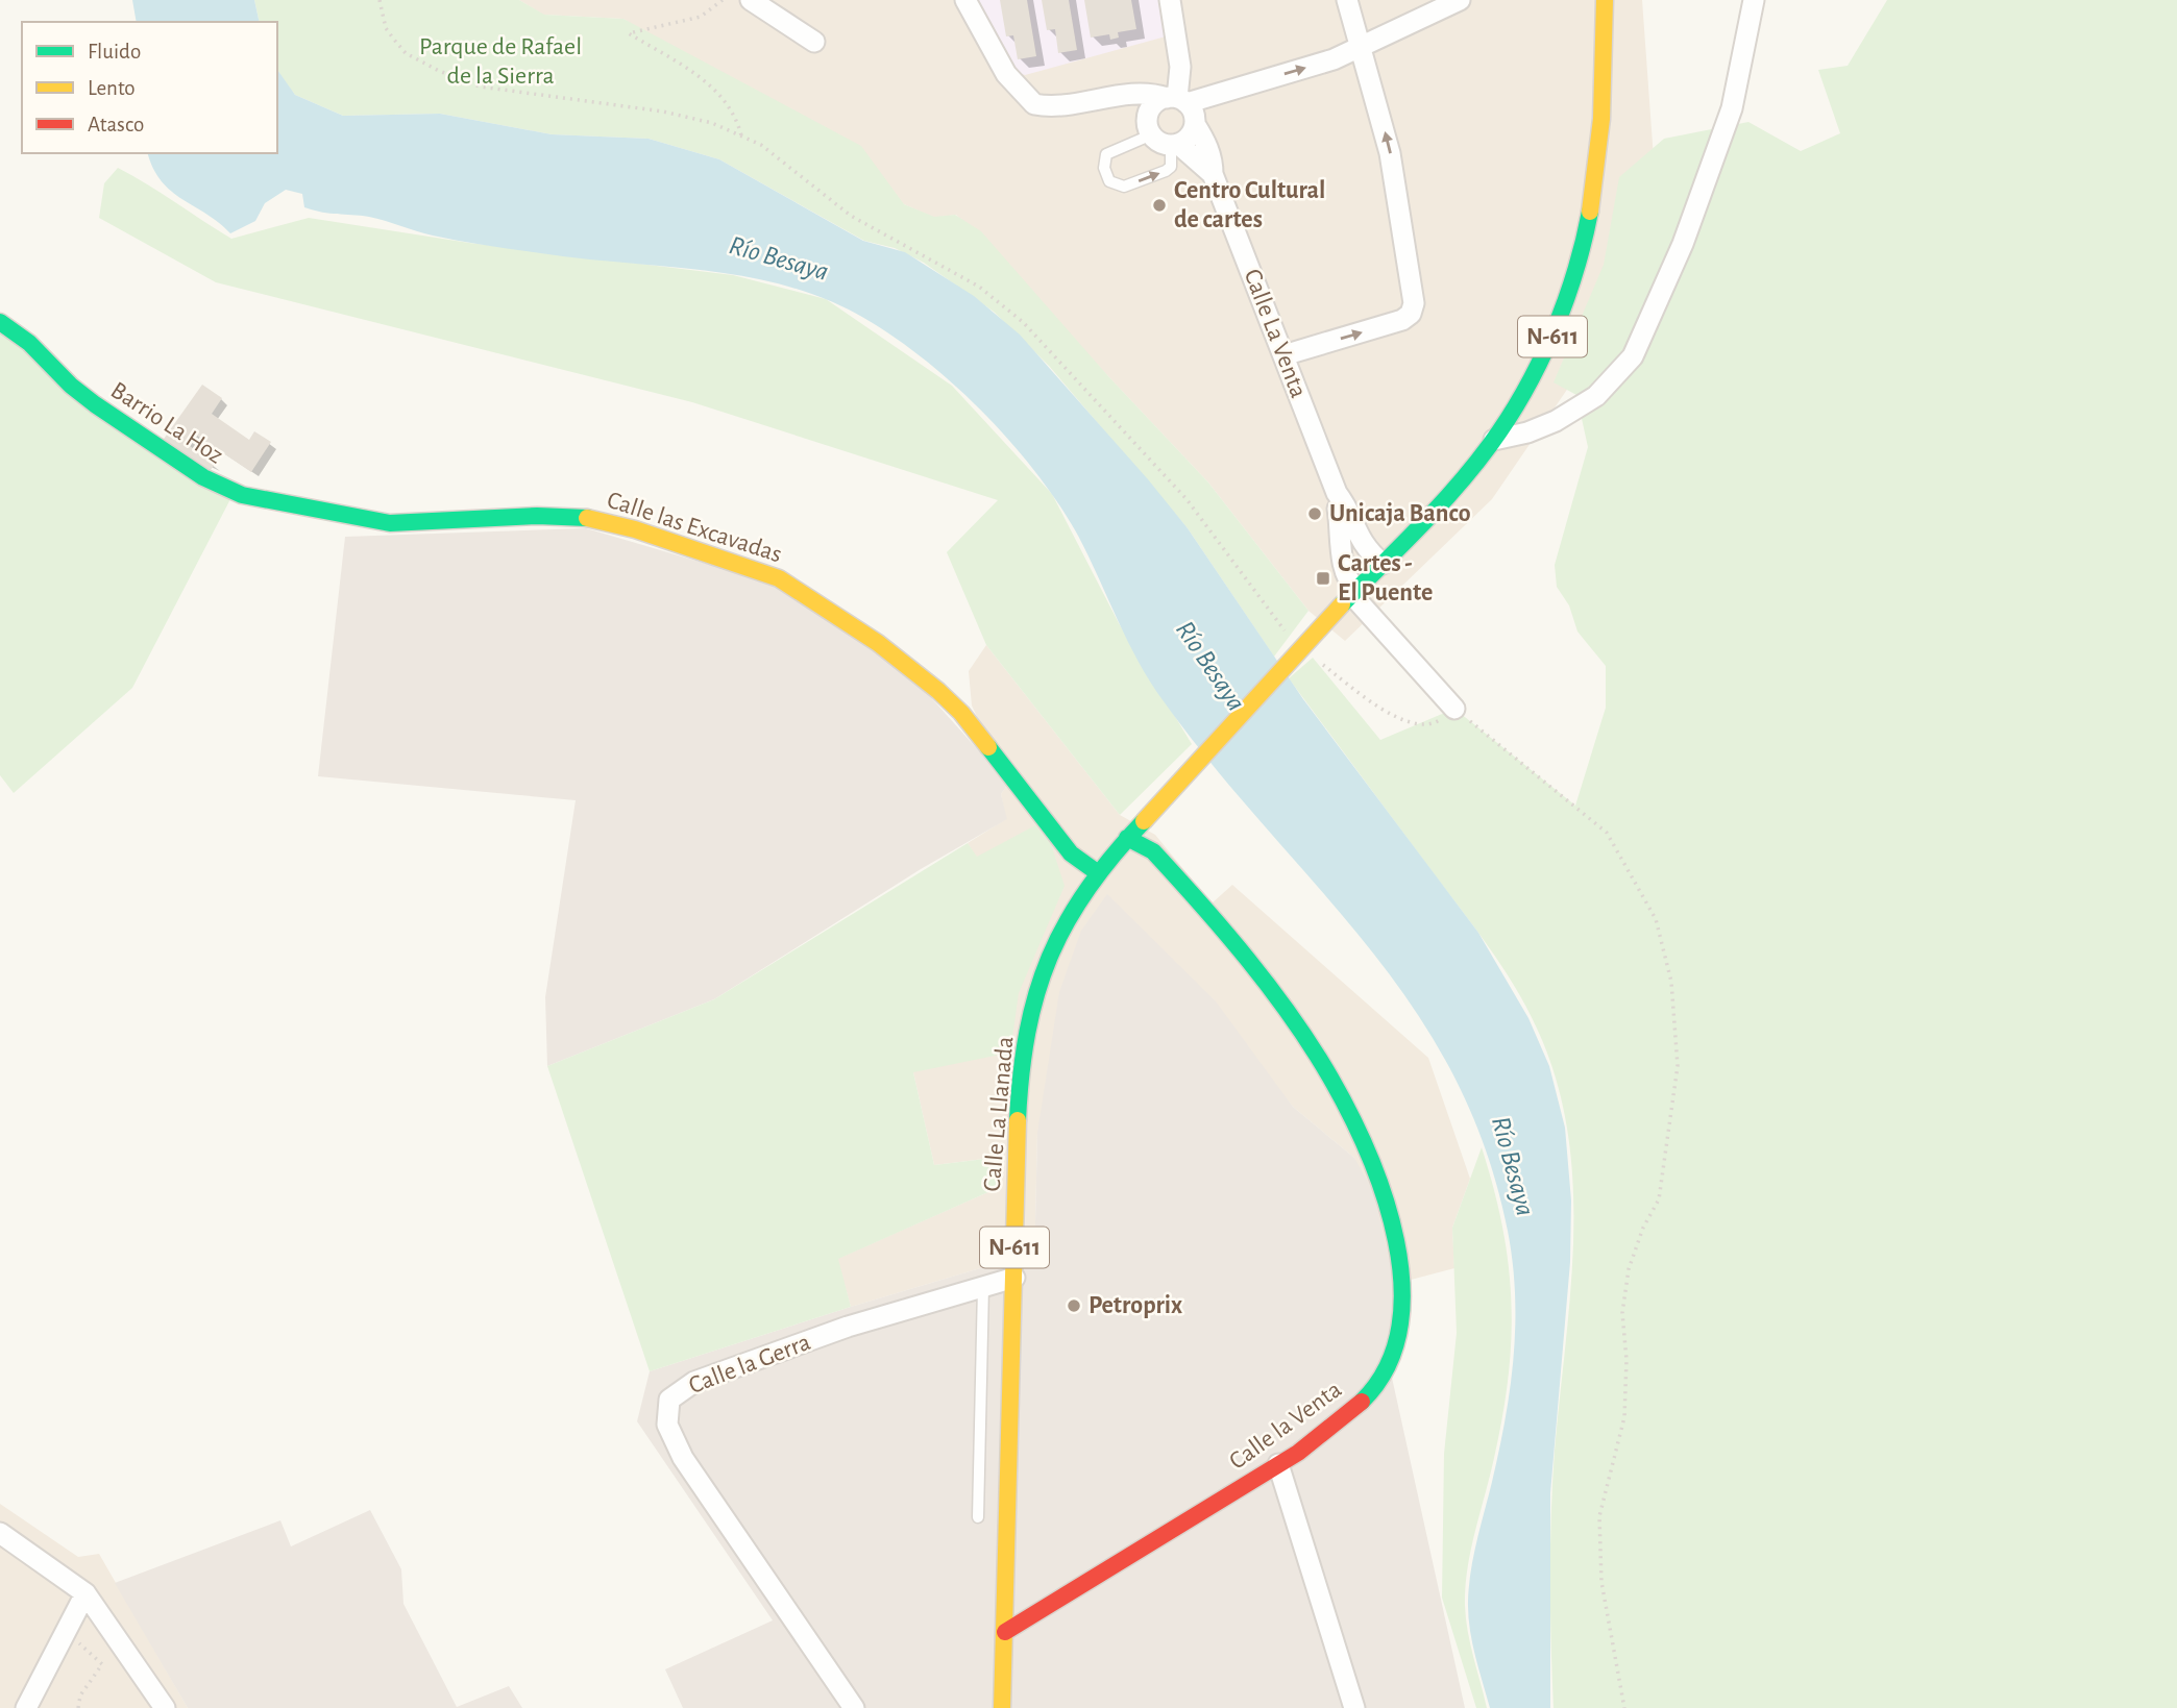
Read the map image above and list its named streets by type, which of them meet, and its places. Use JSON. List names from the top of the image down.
{
  "streets": {
    "main road": [
      "N-611",
      "Barrio La Hoz",
      "Calle las Excavadas",
      "Calle La Llanada",
      "Calle la Venta"
    ],
    "street": ["Calle La Venta", "Calle la Gerra"]
  },
  "crossings": [
    ["Calle La Venta", "N-611"],
    ["Calle La Venta", "Calle La Llanada"],
    ["N-611", "Calle La Llanada"],
    ["Barrio La Hoz", "Calle las Excavadas"],
    ["Calle las Excavadas", "Calle La Llanada"],
    ["Calle La Llanada", "Calle la Gerra"],
    ["Calle La Llanada", "Calle la Venta"]
  ],
  "water": ["Río Besaya"],
  "parks": ["Parque de Rafael de la Sierra"],
  "places": {
    "other": ["Centro Cultural de cartes", "Unicaja Banco", "Petroprix"],
    "transit": ["Cartes - El Puente"]
  },
  "legend": ["Fluido", "Lento", "Atasco"]
}
